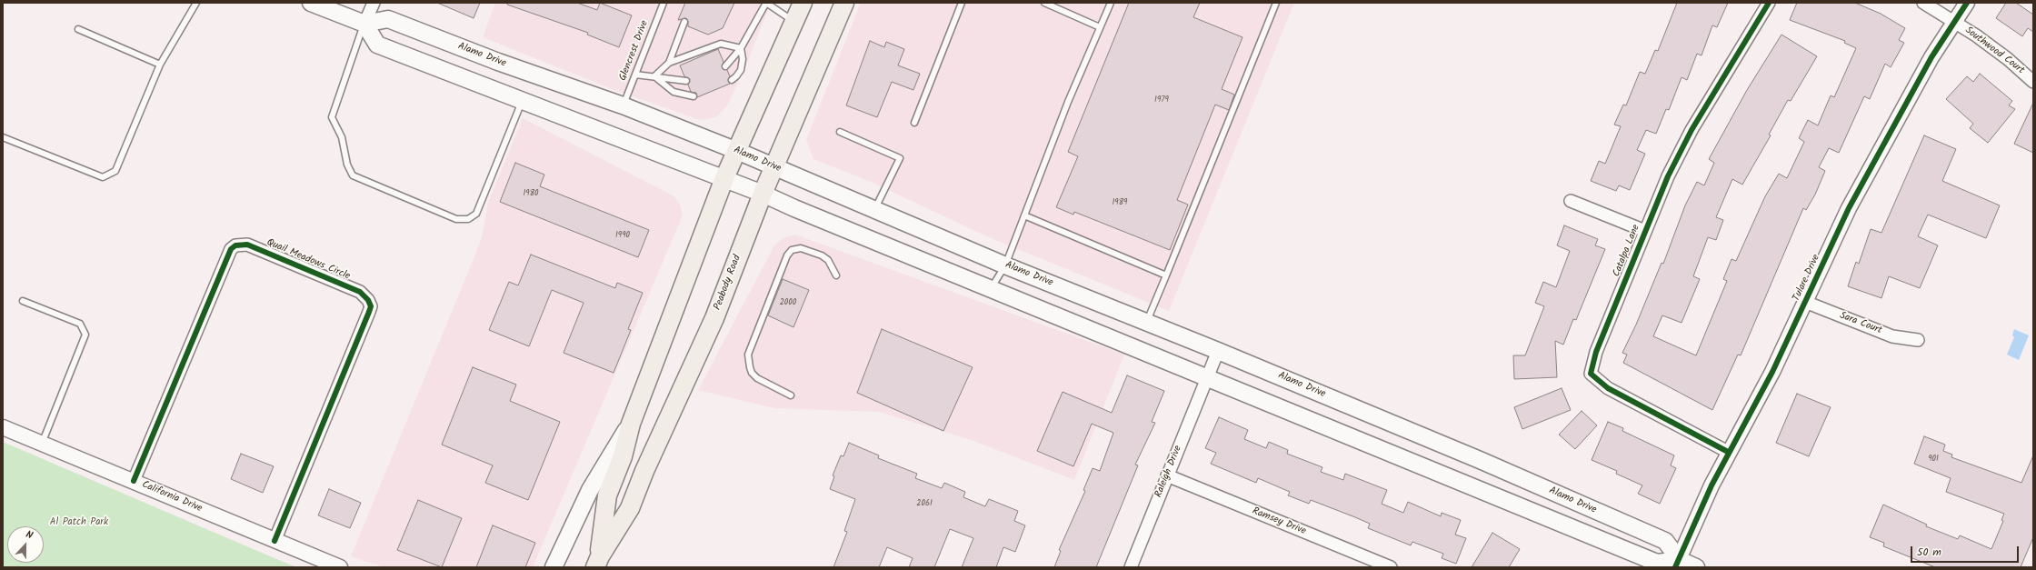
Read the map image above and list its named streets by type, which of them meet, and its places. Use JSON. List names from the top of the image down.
{
  "streets": {
    "main road": ["Alamo Drive", "Peabody Road"],
    "street": [
      "Southwood Court",
      "Catalpa Lane",
      "Quail Meadows Circle",
      "Tulare Drive",
      "Sara Court",
      "Raleigh Drive",
      "California Drive",
      "Ramsey Drive"
    ],
    "lane": ["Glencrest Drive"]
  },
  "crossings": [
    ["Glencrest Drive", "Alamo Drive"],
    ["Southwood Court", "Tulare Drive"],
    ["Alamo Drive", "Tulare Drive"],
    ["Alamo Drive", "Peabody Road"],
    ["Alamo Drive", "Raleigh Drive"],
    ["Catalpa Lane", "Tulare Drive"],
    ["Quail Meadows Circle", "California Drive"],
    ["Tulare Drive", "Sara Court"],
    ["Raleigh Drive", "Ramsey Drive"]
  ],
  "parks": ["Al Patch Park"],
  "house_numbers": [
    "1979",
    "1980",
    "1989",
    "1990",
    "2000",
    "901",
    "2061"
  ],
  "scale_bar": "50 m",
  "north": "top"
}
